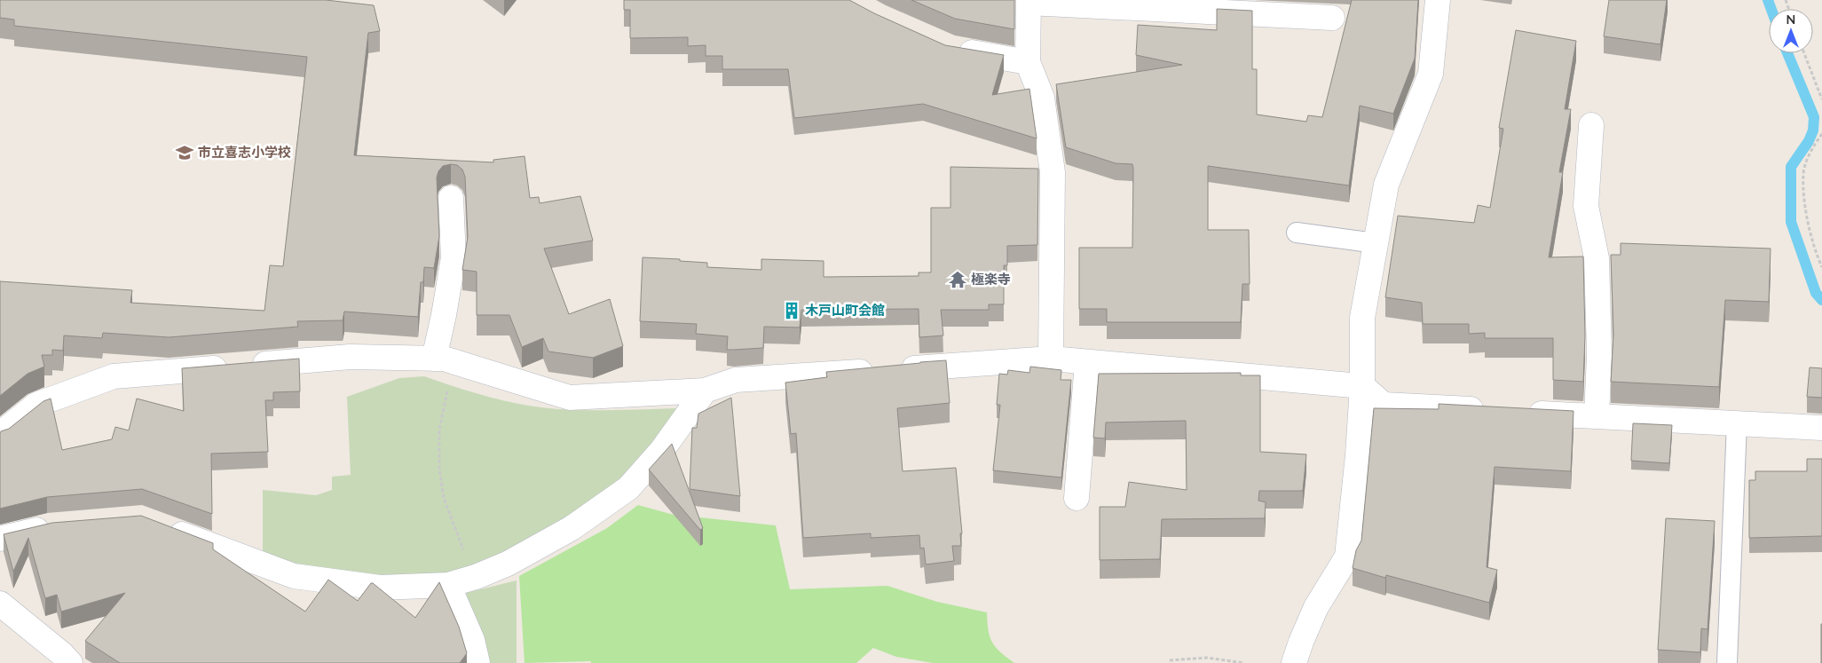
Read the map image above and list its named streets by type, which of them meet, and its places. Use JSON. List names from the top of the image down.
{
  "places": {
    "school or university": ["市立喜志小学校"],
    "temple": ["極楽寺"],
    "building": ["木戸山町会館"]
  },
  "north": "top"
}
